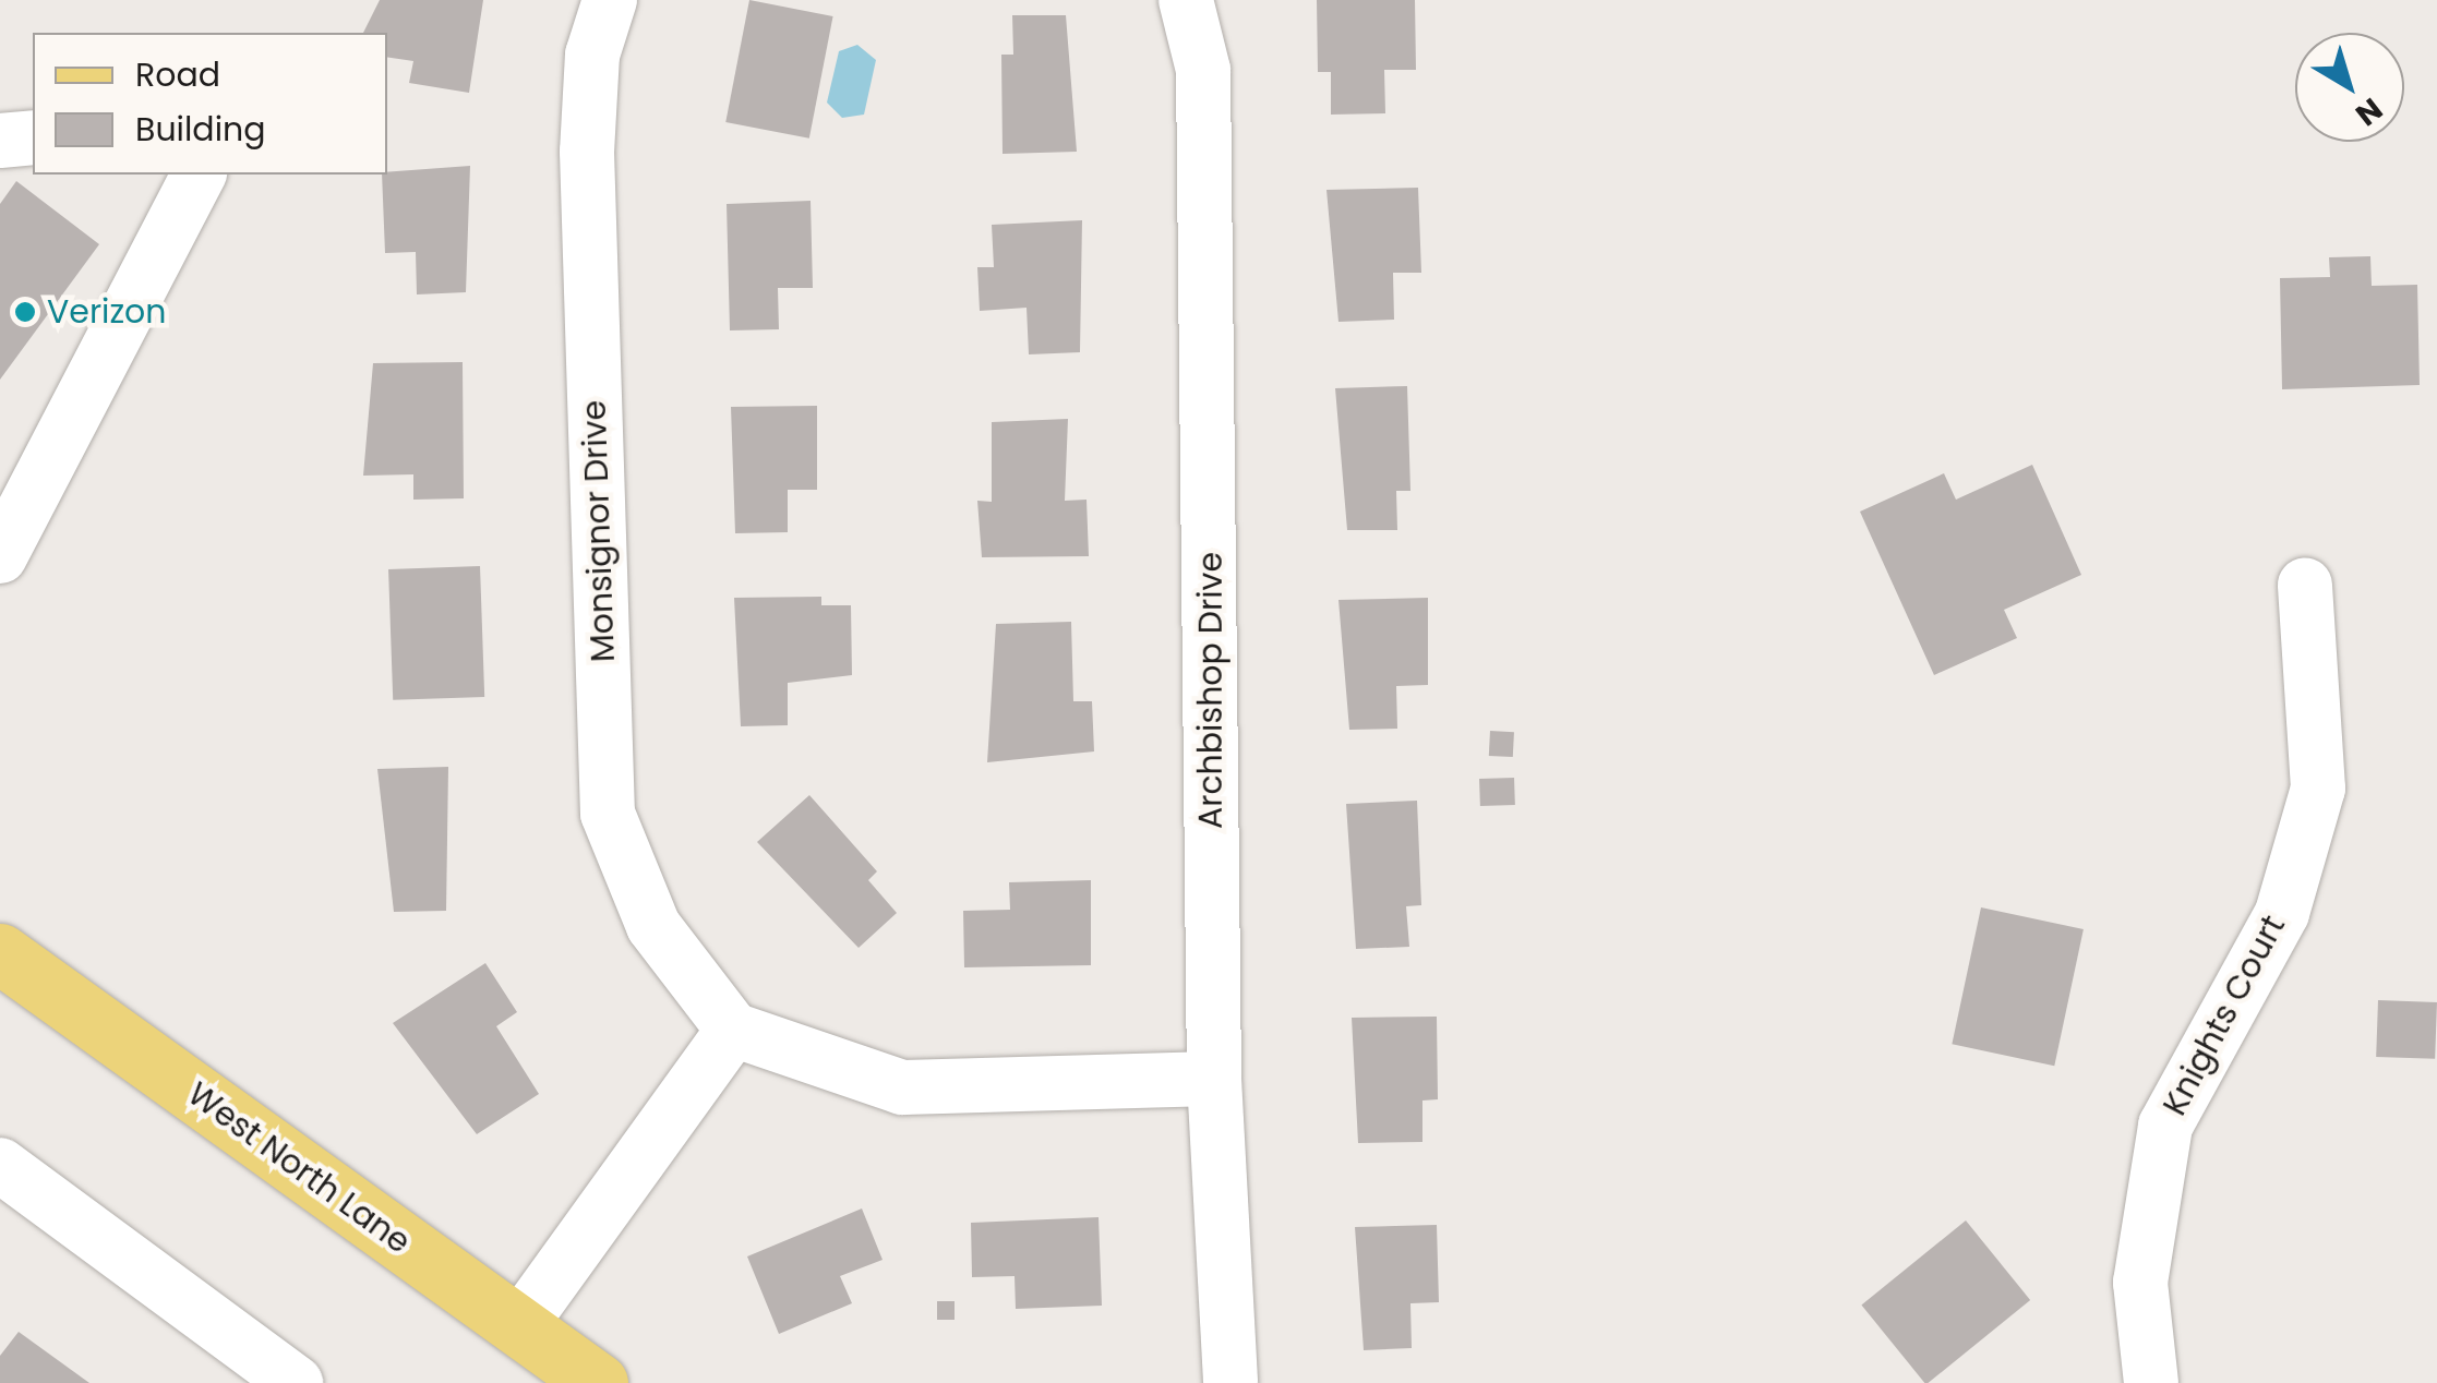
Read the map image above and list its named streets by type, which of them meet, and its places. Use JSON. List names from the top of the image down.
{
  "streets": {
    "main road": ["West North Lane"],
    "street": ["Monsignor Drive", "Archbishop Drive", "Knights Court"]
  },
  "places": ["Verizon"],
  "legend": ["Road", "Building"],
  "north": "bottom right"
}
